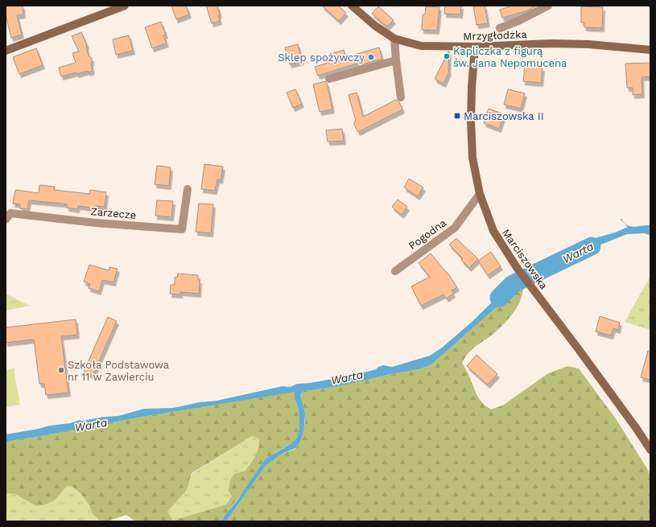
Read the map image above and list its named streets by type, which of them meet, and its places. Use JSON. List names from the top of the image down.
{
  "streets": {
    "street": [
      "Mrzygłodzka",
      "Zarzecze",
      "Pogodna",
      "Marciszowska"
    ]
  },
  "crossings": [
    ["Mrzygłodzka", "Marciszowska"],
    ["Pogodna", "Marciszowska"]
  ],
  "water": ["Warta"],
  "places": {
    "other": ["Kapliczka z figurą św. Jana Nepomucena", "Sklep spożywczy", "Szkoła Podstawowa nr 11 w Zawierciu"],
    "transit": ["Marciszowska II"]
  }
}
